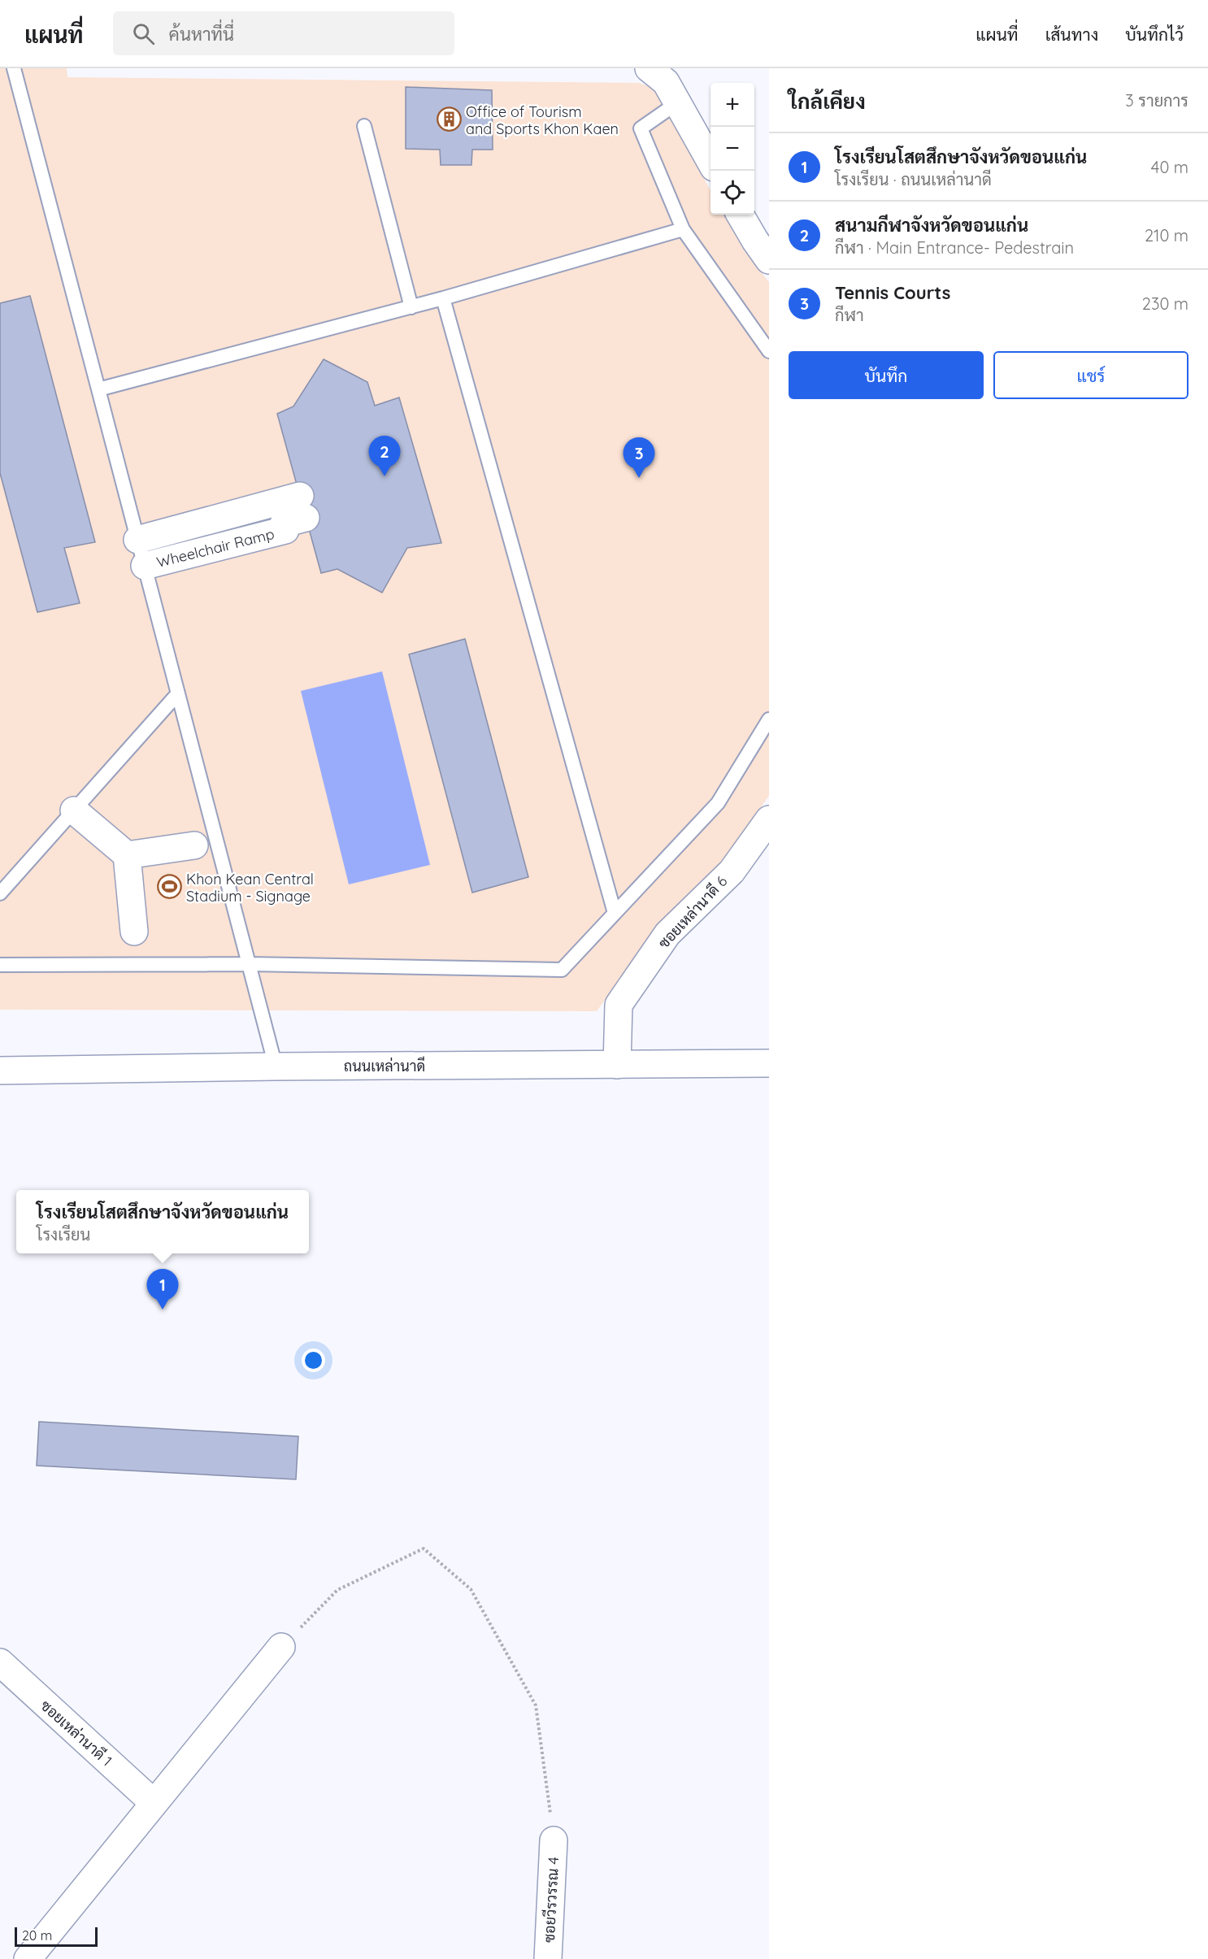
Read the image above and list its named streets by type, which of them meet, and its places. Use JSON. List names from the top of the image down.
{
  "streets": {
    "street": [
      "Wheelchair Ramp",
      "ซอยเหล่านาดี 6",
      "ถนนเหล่านาดี",
      "ซอยเหล่านาดี 1",
      "ซอยวีรวรรณ 4"
    ]
  },
  "crossings": [
    ["ซอยเหล่านาดี 6", "ถนนเหล่านาดี"]
  ],
  "places": {
    "building": ["Office of Tourism and Sports Khon Kaen"],
    "sports": ["Khon Kean Central Stadium - Signage"]
  },
  "scale_bar": "20 m",
  "page": {
    "header": "แผนที่",
    "search": "ค้นหาที่นี่",
    "nav": ["แผนที่", "เส้นทาง", "บันทึกไว้"],
    "heading": ["ใกล้เคียง", "3 รายการ"],
    "map_buttons": ["+", "−"],
    "list": [
      {
        "mark": "1",
        "name": "โรงเรียนโสตสึกษาจังหวัดขอนแก่น",
        "note": "โรงเรียน · ถนนเหล่านาดี",
        "value": "40 m"
      },
      {
        "mark": "2",
        "name": "สนามกีฬาจังหวัดขอนแก่น",
        "note": "กีฬา · Main Entrance- Pedestrain",
        "value": "210 m"
      },
      {
        "mark": "3",
        "name": "Tennis Courts",
        "note": "กีฬา",
        "value": "230 m"
      }
    ],
    "buttons": ["บันทึก", "แชร์"],
    "pins": ["2", "3", "1"],
    "popup": ["โรงเรียนโสตสึกษาจังหวัดขอนแก่น", "โรงเรียน"],
    "scale": "20 m"
  }
}
